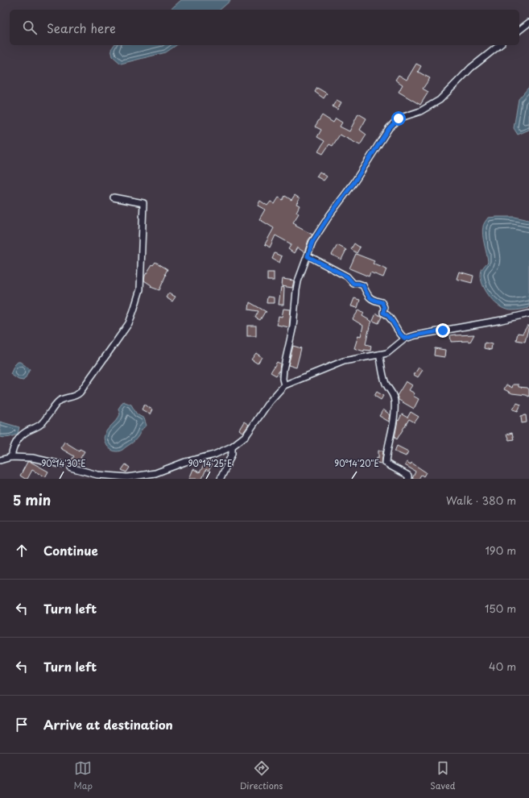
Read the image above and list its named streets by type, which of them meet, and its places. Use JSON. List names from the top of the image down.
{
  "page": {
    "search": "Search here",
    "heading": ["5 min", "Walk · 380 m"],
    "list": [
      ["Continue", "190 m"],
      ["Turn left", "150 m"],
      ["Turn left", "40 m"],
      "Arrive at destination"
    ],
    "nav": ["Map", "Directions", "Saved"]
  },
  "coordinates": ["90°14'30\"E", "90°14'25\"E", "90°14'20\"E"]
}
